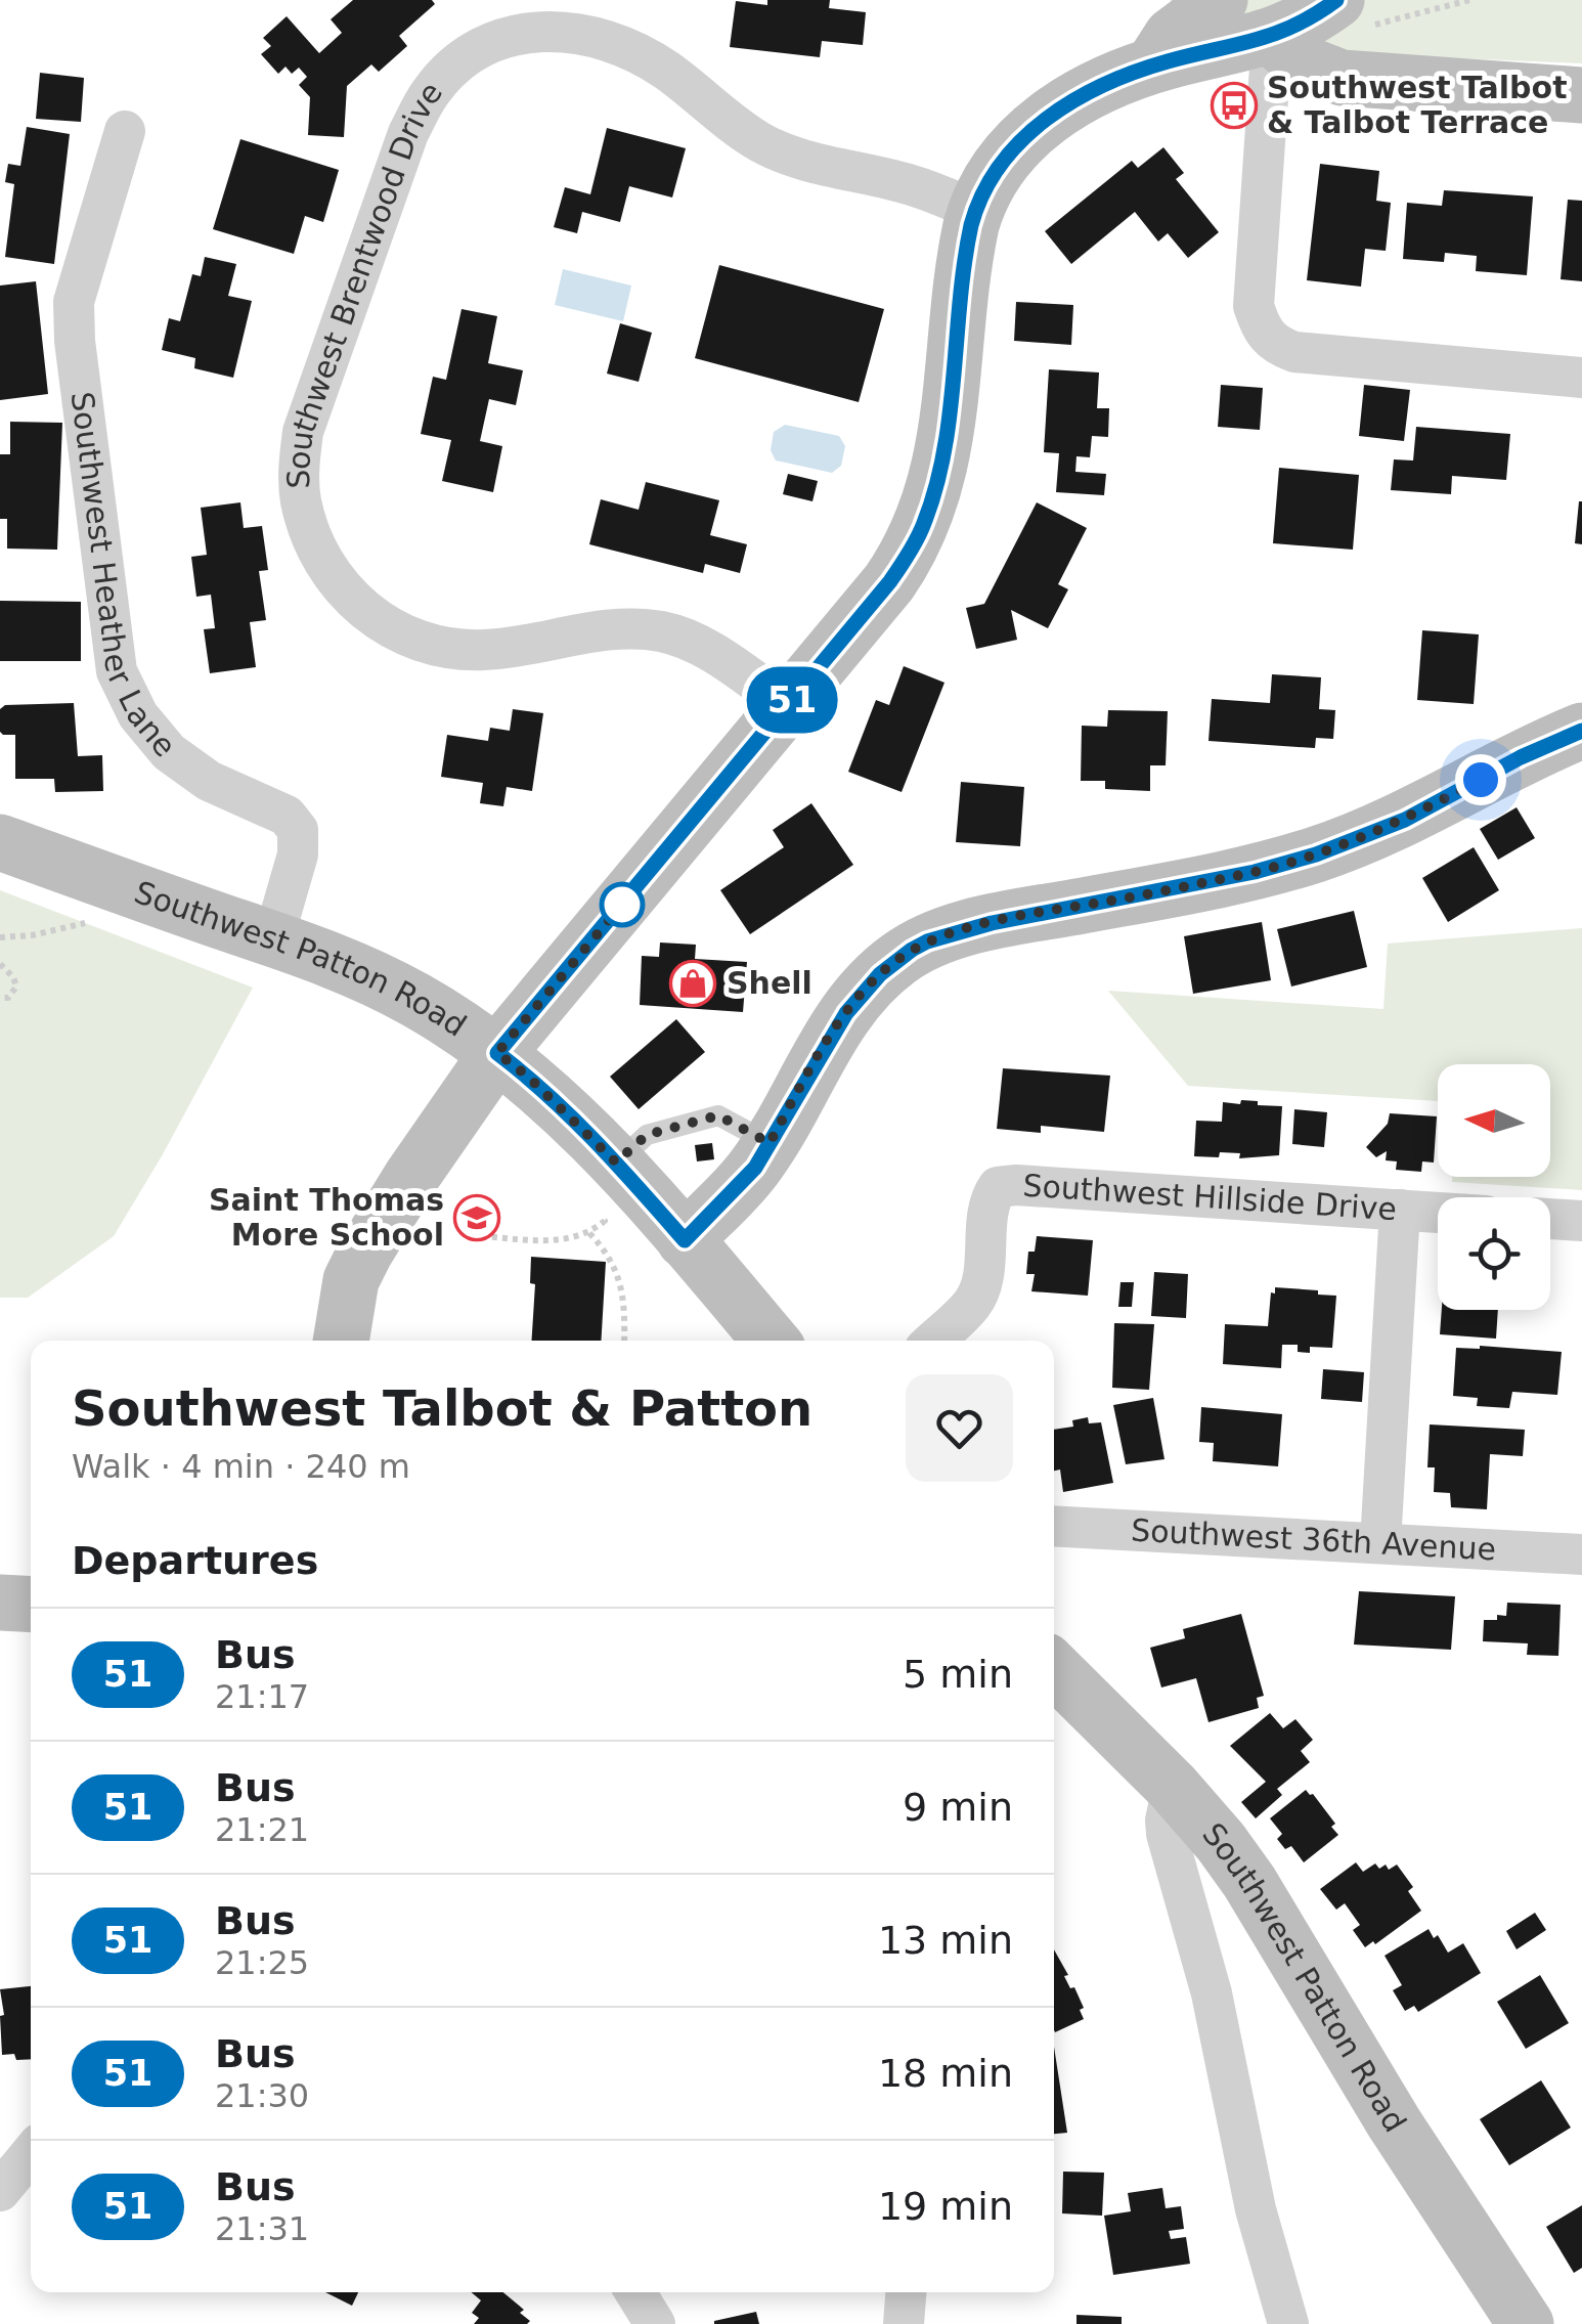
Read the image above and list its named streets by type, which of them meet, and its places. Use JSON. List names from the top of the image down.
{
  "streets": {
    "street": [
      "Southwest Brentwood Drive",
      "Southwest Heather Lane",
      "Southwest Patton Road",
      "Southwest Hillside Drive",
      "Southwest 36th Avenue"
    ]
  },
  "crossings": [
    ["Southwest Heather Lane", "Southwest Patton Road"]
  ],
  "places": {
    "bus stop": ["Southwest Talbot & Talbot Terrace"],
    "shop": ["Shell"],
    "school or university": ["Saint Thomas More School"]
  },
  "lines": ["bus line 51"],
  "north": "left",
  "page": {
    "on_map": "51",
    "heading": [
      ["Southwest Talbot & Patton", "Walk · 4 min · 240 m"],
      "Departures"
    ],
    "list": [
      {
        "mark": "51",
        "name": "Bus",
        "note": "21:17",
        "value": "5 min"
      },
      {
        "mark": "51",
        "name": "Bus",
        "note": "21:21",
        "value": "9 min"
      },
      {
        "mark": "51",
        "name": "Bus",
        "note": "21:25",
        "value": "13 min"
      },
      {
        "mark": "51",
        "name": "Bus",
        "note": "21:30",
        "value": "18 min"
      },
      {
        "mark": "51",
        "name": "Bus",
        "note": "21:31",
        "value": "19 min"
      }
    ]
  }
}
